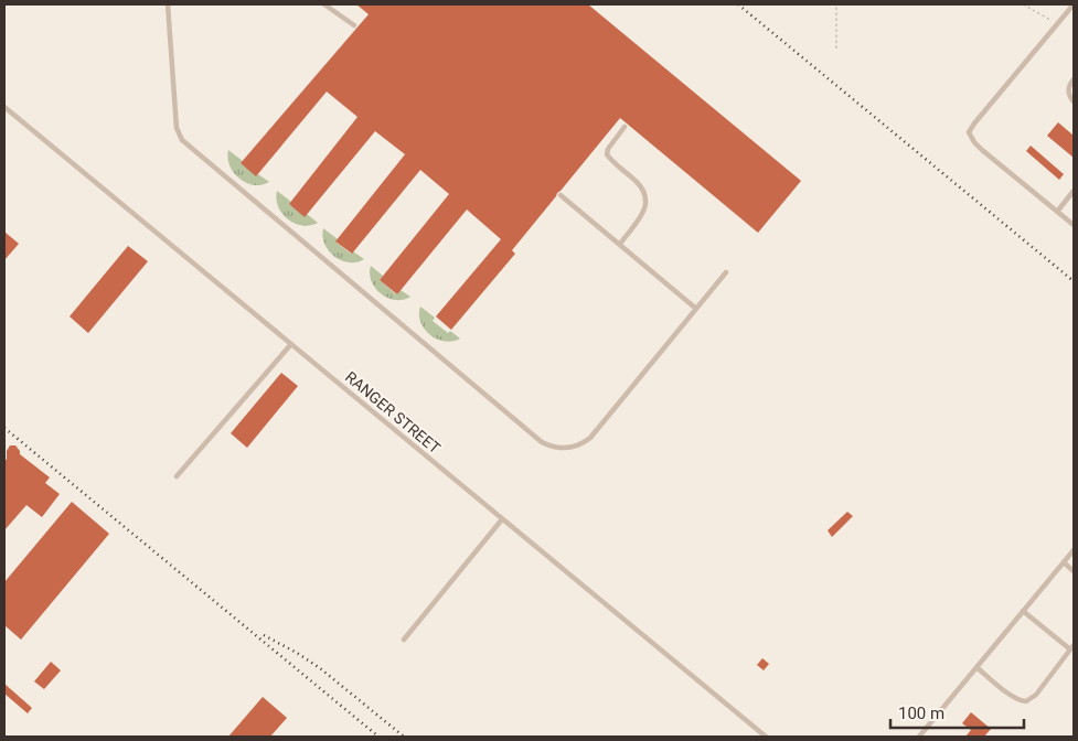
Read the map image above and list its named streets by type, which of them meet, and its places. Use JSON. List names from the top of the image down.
{
  "streets": {
    "lane": ["RANGER STREET"]
  },
  "scale_bar": "100 m"
}
